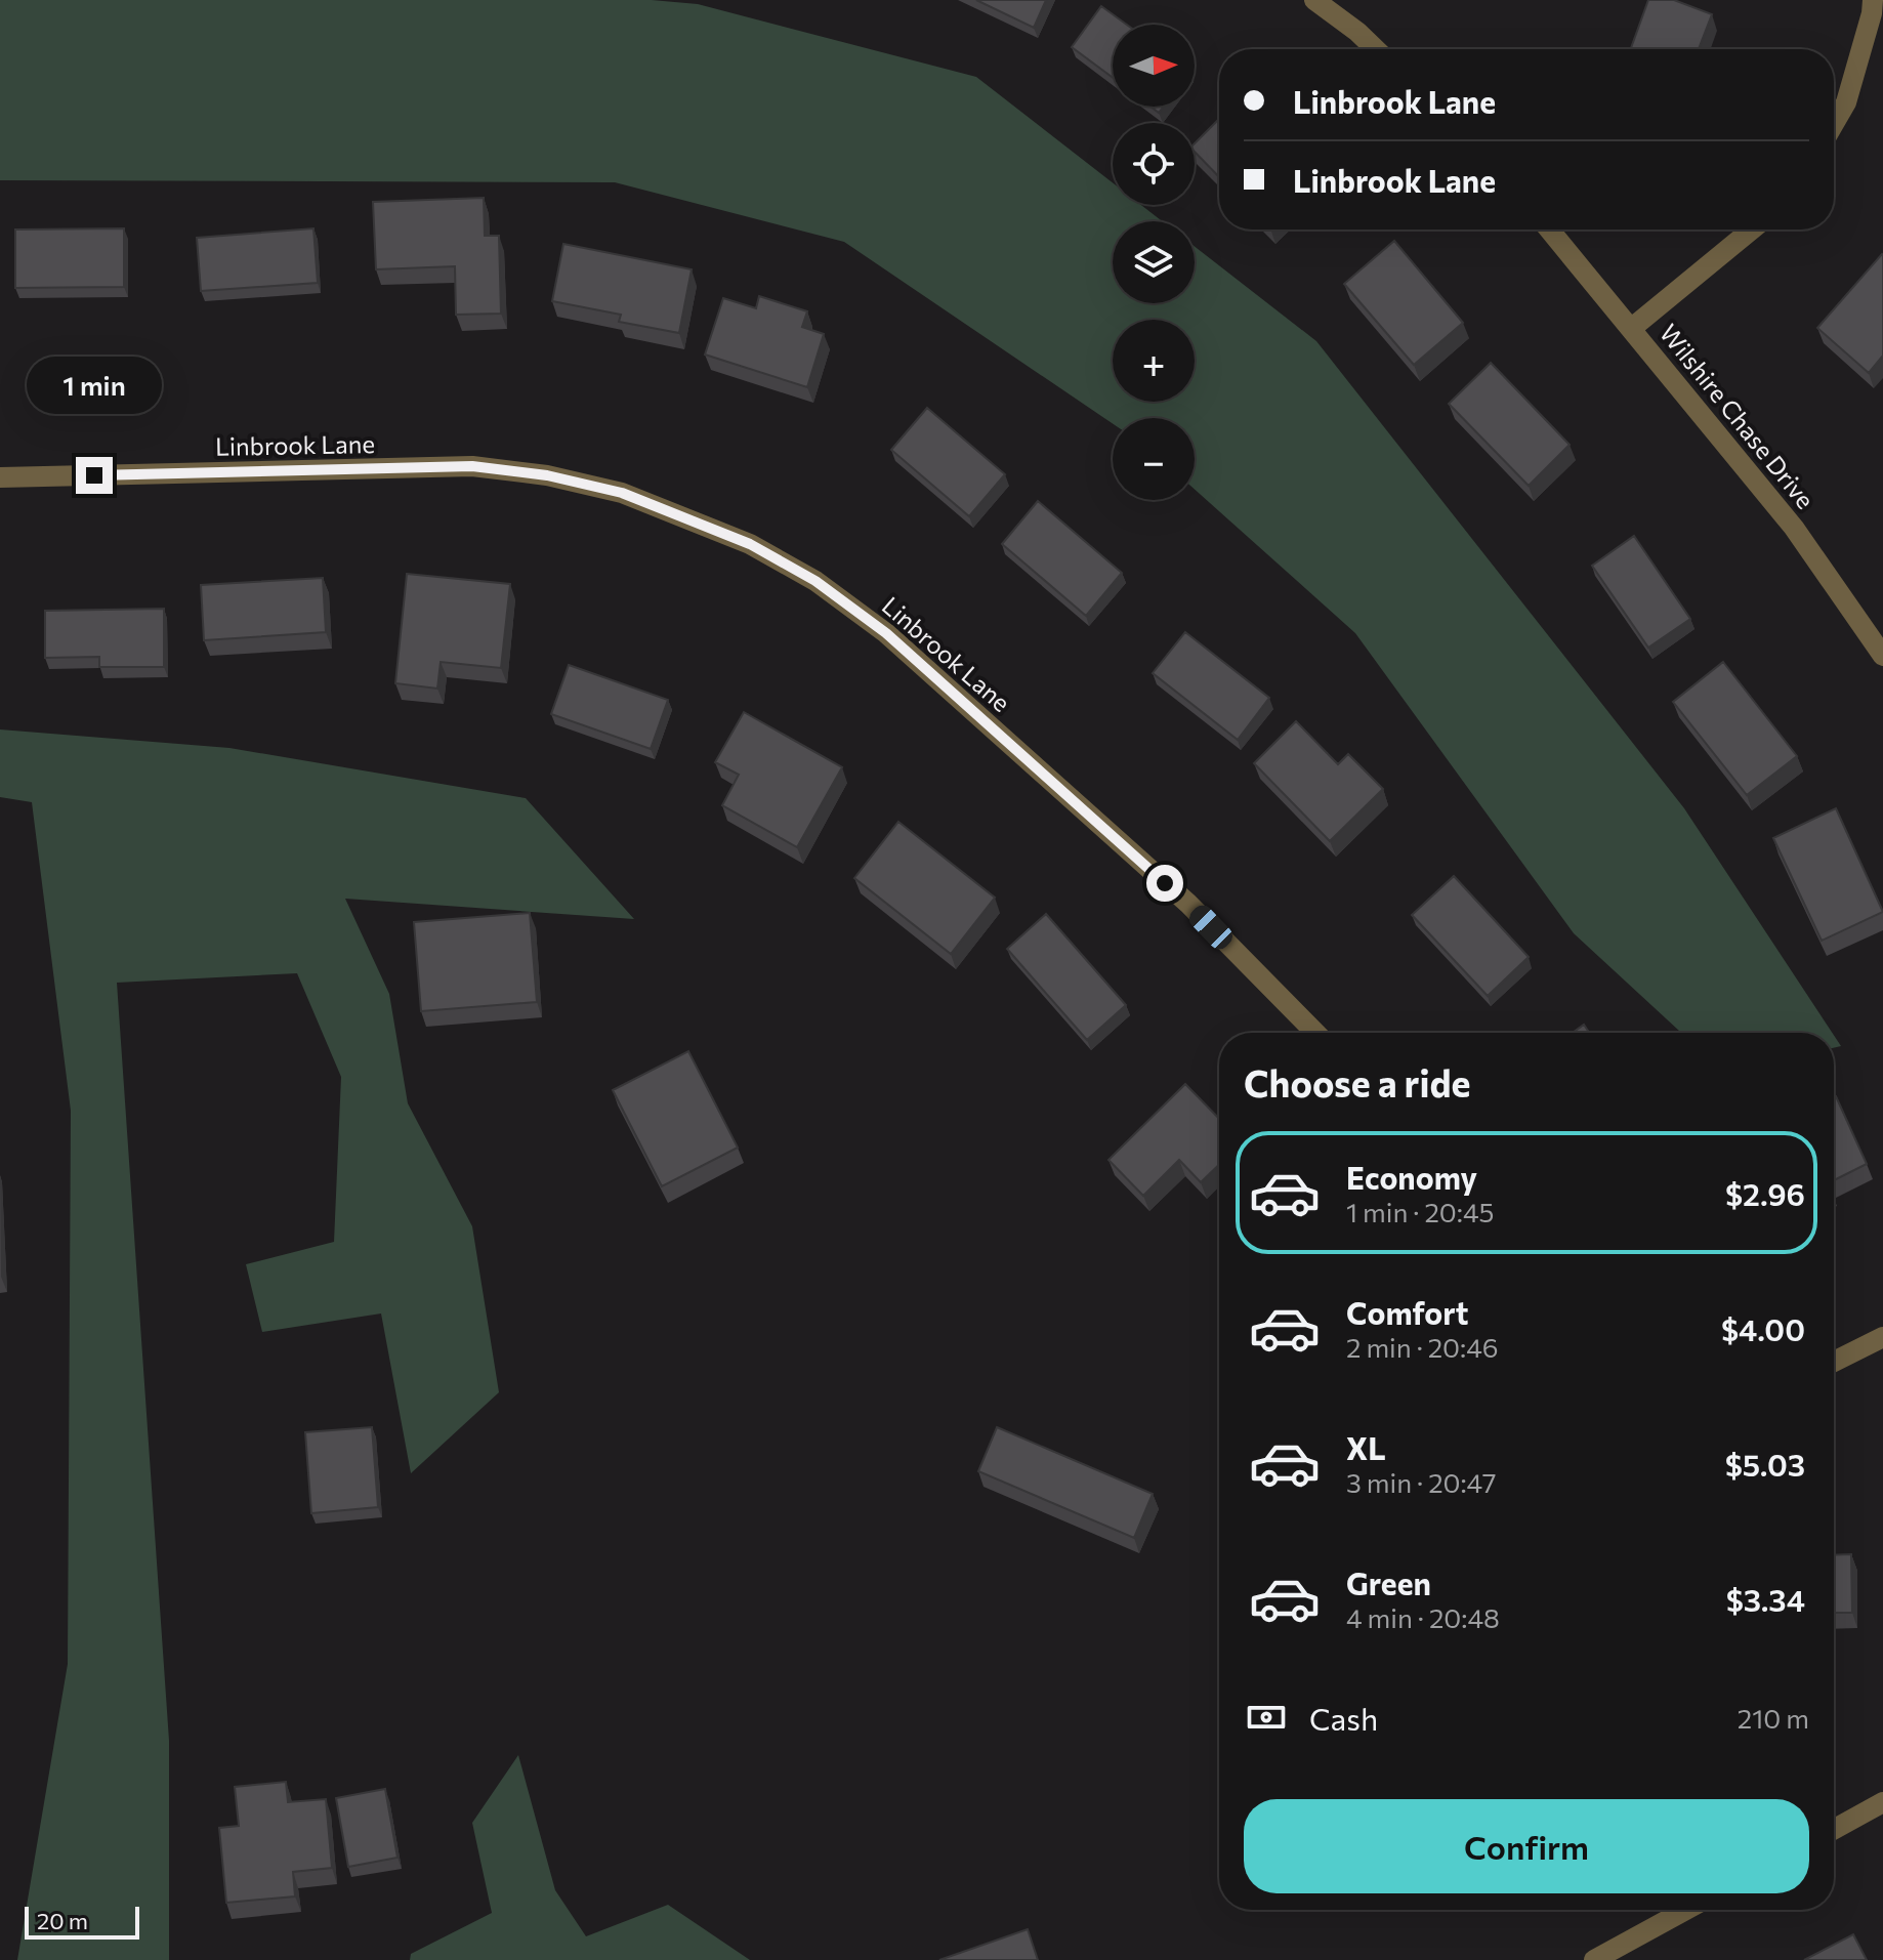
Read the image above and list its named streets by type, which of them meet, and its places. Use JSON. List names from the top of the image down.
{
  "streets": {
    "street": ["Wilshire Chase Drive", "Linbrook Lane"]
  },
  "scale_bar": "20 m",
  "north": "right",
  "page": {
    "map_buttons": ["+", "−"],
    "banner": ["Linbrook Lane", "Linbrook Lane"],
    "bubble": "1 min",
    "heading": "Choose a ride",
    "list": [
      {
        "name": "Economy",
        "note": "1 min · 20:45",
        "value": "$2.96"
      },
      {
        "name": "Comfort",
        "note": "2 min · 20:46",
        "value": "$4.00"
      },
      {
        "name": "XL",
        "note": "3 min · 20:47",
        "value": "$5.03"
      },
      {
        "name": "Green",
        "note": "4 min · 20:48",
        "value": "$3.34"
      }
    ],
    "pay": ["Cash", "210 m"],
    "buttons": "Confirm",
    "scale": "20 m"
  }
}
